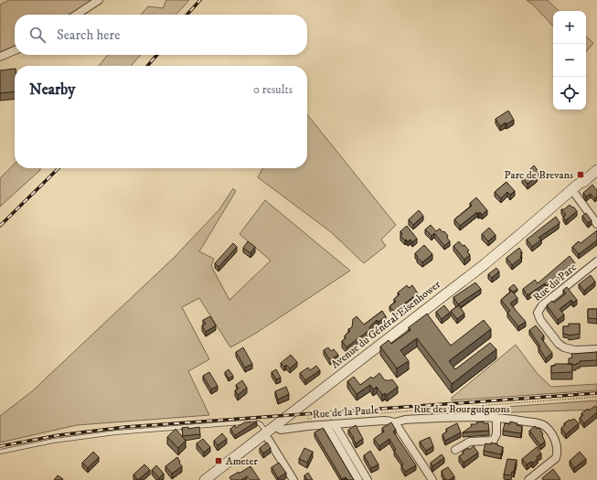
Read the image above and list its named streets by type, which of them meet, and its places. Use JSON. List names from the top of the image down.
{
  "streets": {
    "main road": ["Avenue du Général Eisenhower"],
    "street": ["Rue du Parc", "Rue des Bourguignons", "Rue de la Paule"]
  },
  "crossings": [
    ["Avenue du Général Eisenhower", "Rue de la Paule"],
    ["Rue des Bourguignons", "Rue de la Paule"]
  ],
  "places": {
    "transit": ["Parc de Brevans", "Ameter"]
  },
  "page": {
    "map_buttons": ["+", "−"],
    "search": "Search here",
    "heading": ["Nearby", "0 results"]
  }
}
